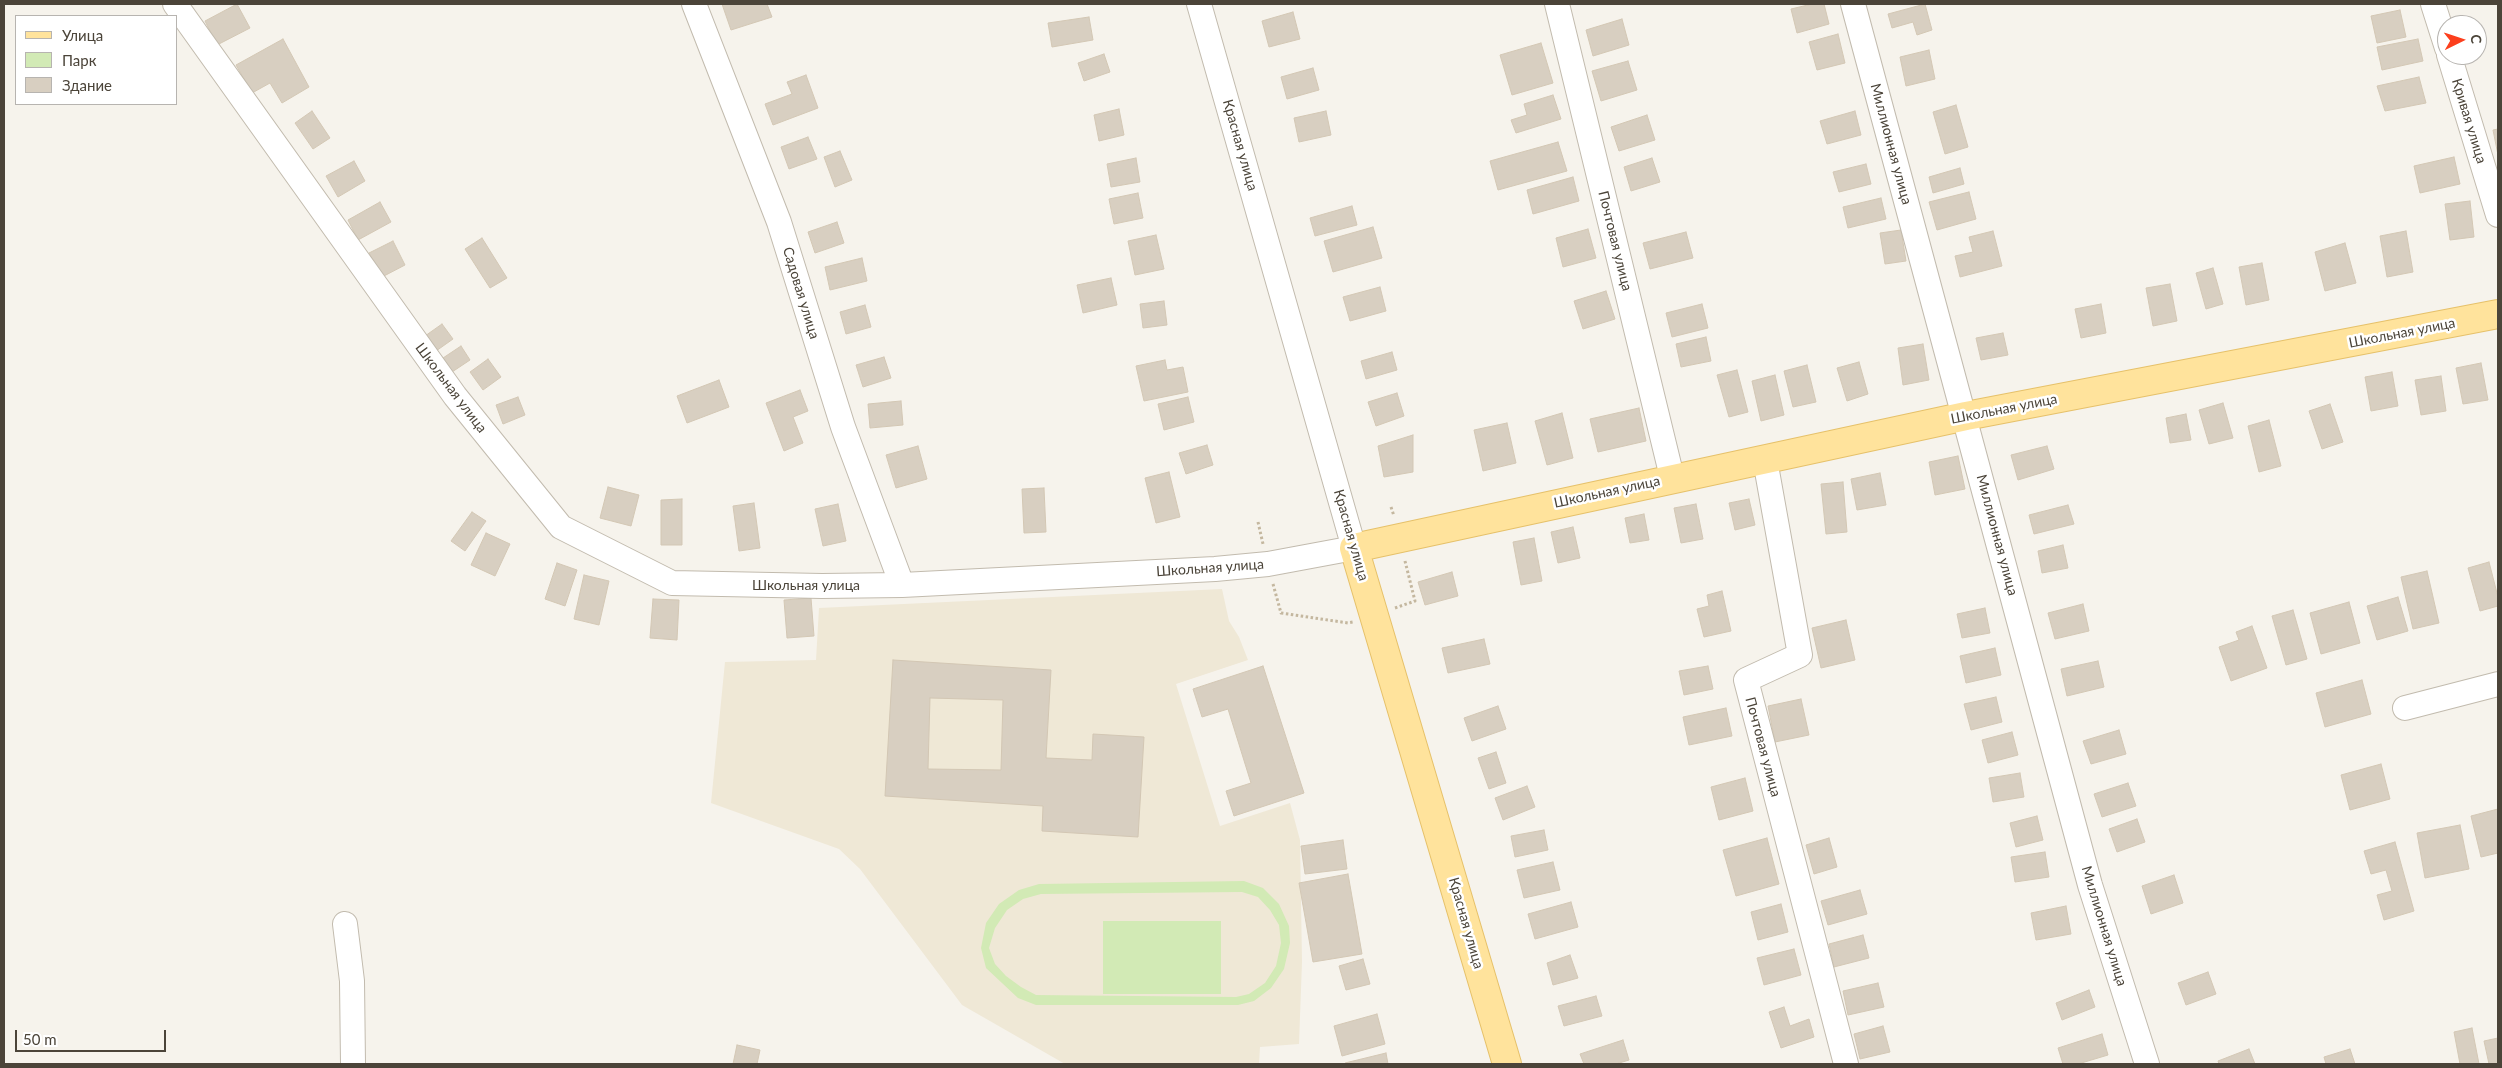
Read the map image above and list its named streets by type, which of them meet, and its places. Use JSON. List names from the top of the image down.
{
  "streets": {
    "main road": ["Красная улица", "Школьная улица"],
    "street": [
      "Кривая улица",
      "Миллионная улица",
      "Почтовая улица",
      "Садовая улица"
    ]
  },
  "crossings": [
    ["Миллионная улица", "Школьная улица"],
    ["Красная улица", "Школьная улица"],
    ["Почтовая улица", "Школьная улица"],
    ["Садовая улица", "Школьная улица"]
  ],
  "legend": ["Улица", "Парк", "Здание"],
  "scale_bar": "50 m",
  "north": "right"
}
